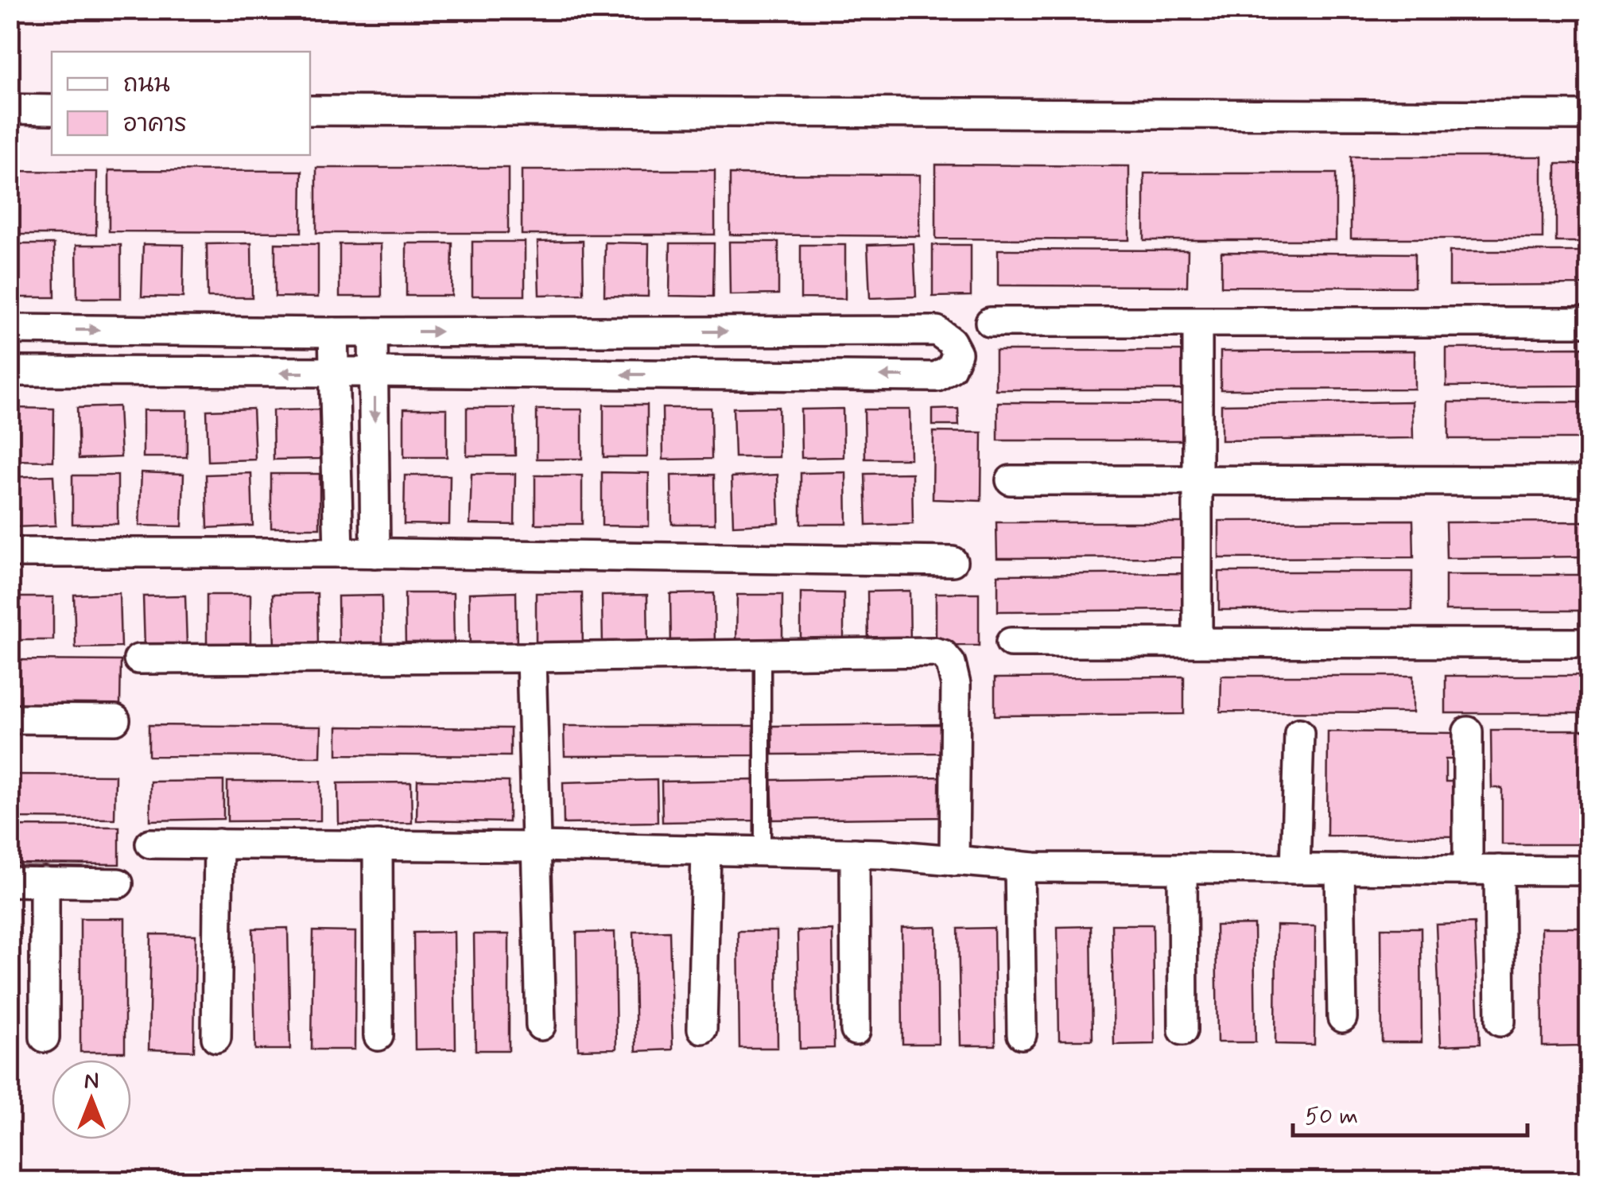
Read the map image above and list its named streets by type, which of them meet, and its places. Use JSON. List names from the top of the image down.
{
  "legend": ["ถนน", "อาคาร"],
  "scale_bar": "50 m",
  "north": "top"
}
